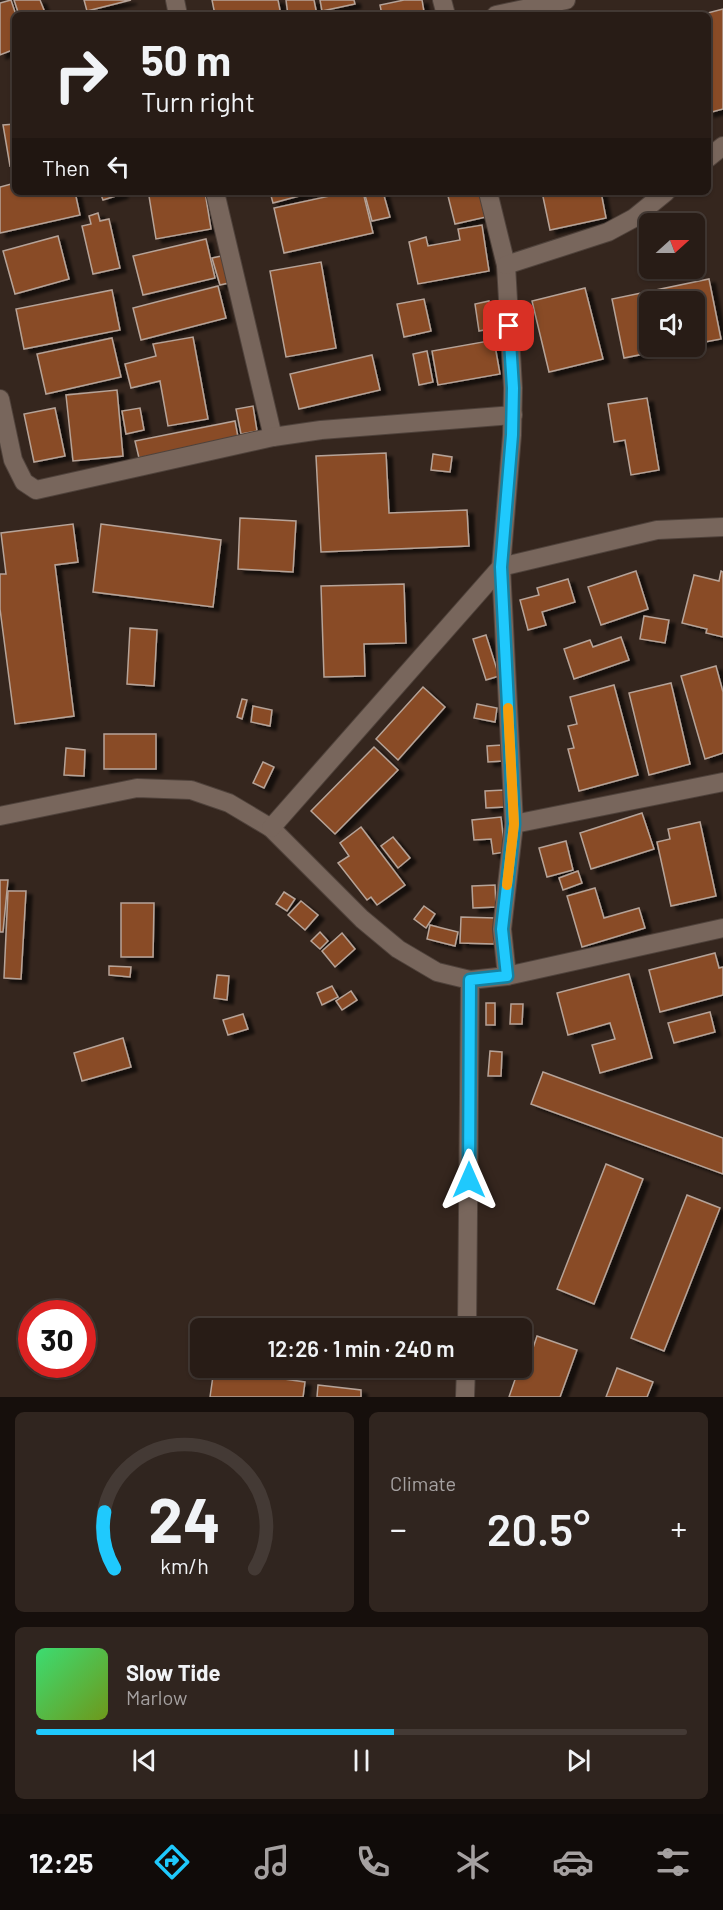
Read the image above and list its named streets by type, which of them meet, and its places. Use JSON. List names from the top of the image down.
{
  "north": "right",
  "page": {
    "turn": ["50 m", "Turn right"],
    "then": "Then",
    "limit": "30",
    "trip": "12:26 · 1 min · 240 m",
    "tile": "Climate",
    "heat": ["−", "20.5°", "+"],
    "song": ["Slow Tide", "Marlow"],
    "tabs": "12:25",
    "gauge": ["24", "km/h"]
  }
}
